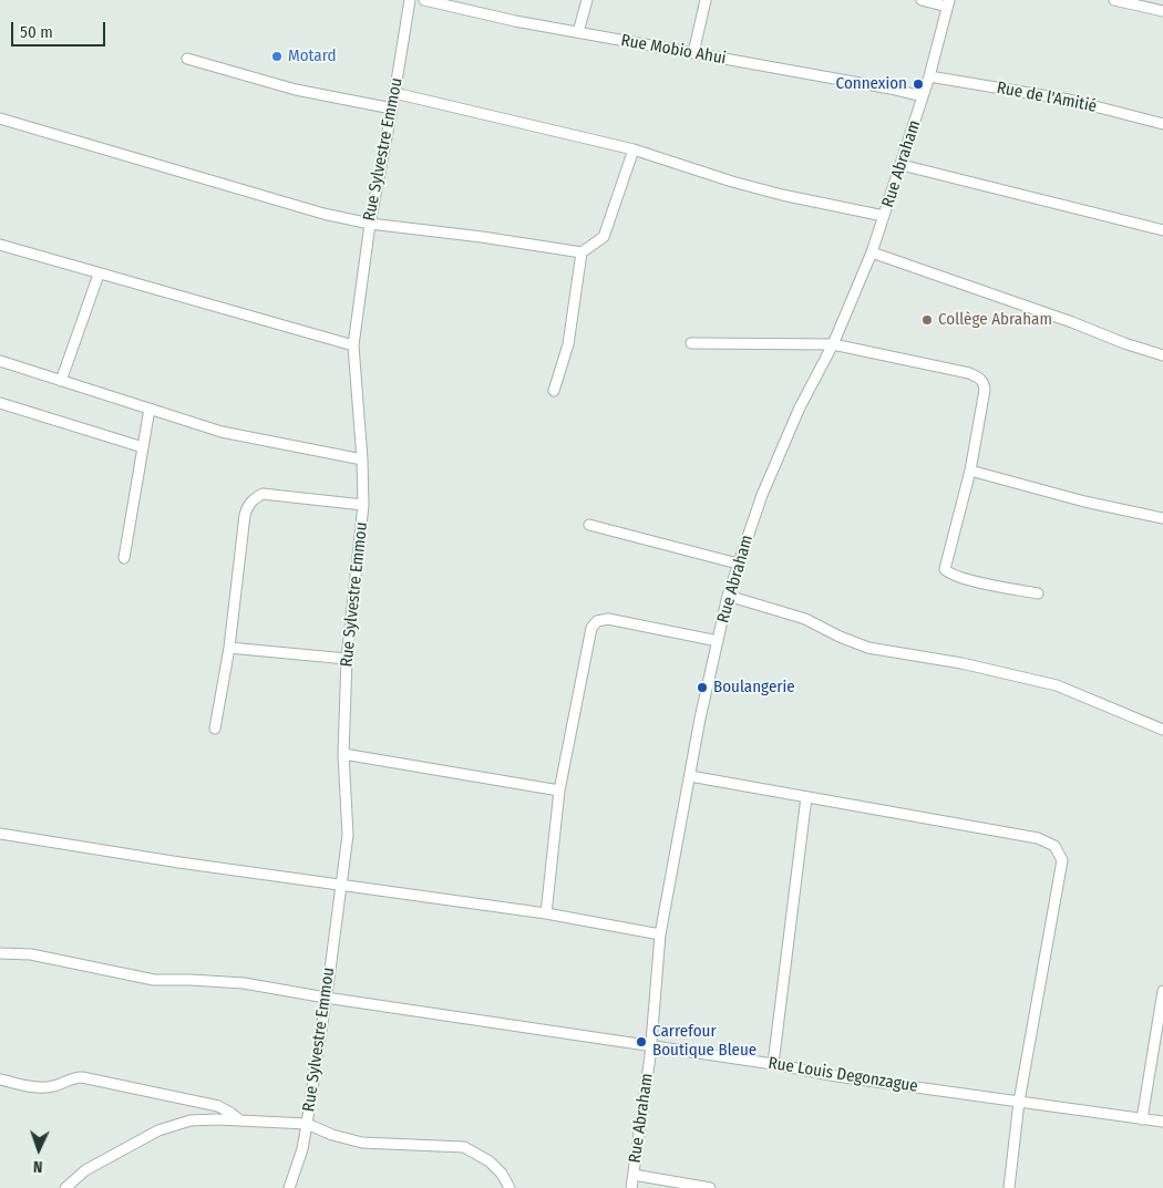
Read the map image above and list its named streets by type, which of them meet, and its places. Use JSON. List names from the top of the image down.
{
  "streets": {
    "street": [
      "Rue Mobio Ahui",
      "Rue de l'Amitié",
      "Rue Sylvestre Emmou",
      "Rue Abraham",
      "Rue Louis Degonzague"
    ]
  },
  "crossings": [
    ["Rue Mobio Ahui", "Rue Abraham"],
    ["Rue de l'Amitié", "Rue Abraham"],
    ["Rue Sylvestre Emmou", "Rue Louis Degonzague"],
    ["Rue Abraham", "Rue Louis Degonzague"]
  ],
  "places": [
    "Motard",
    "Connexion",
    "Collège Abraham",
    "Boulangerie",
    "Carrefour Boutique Bleue"
  ],
  "scale_bar": "50 m",
  "north": "bottom"
}
